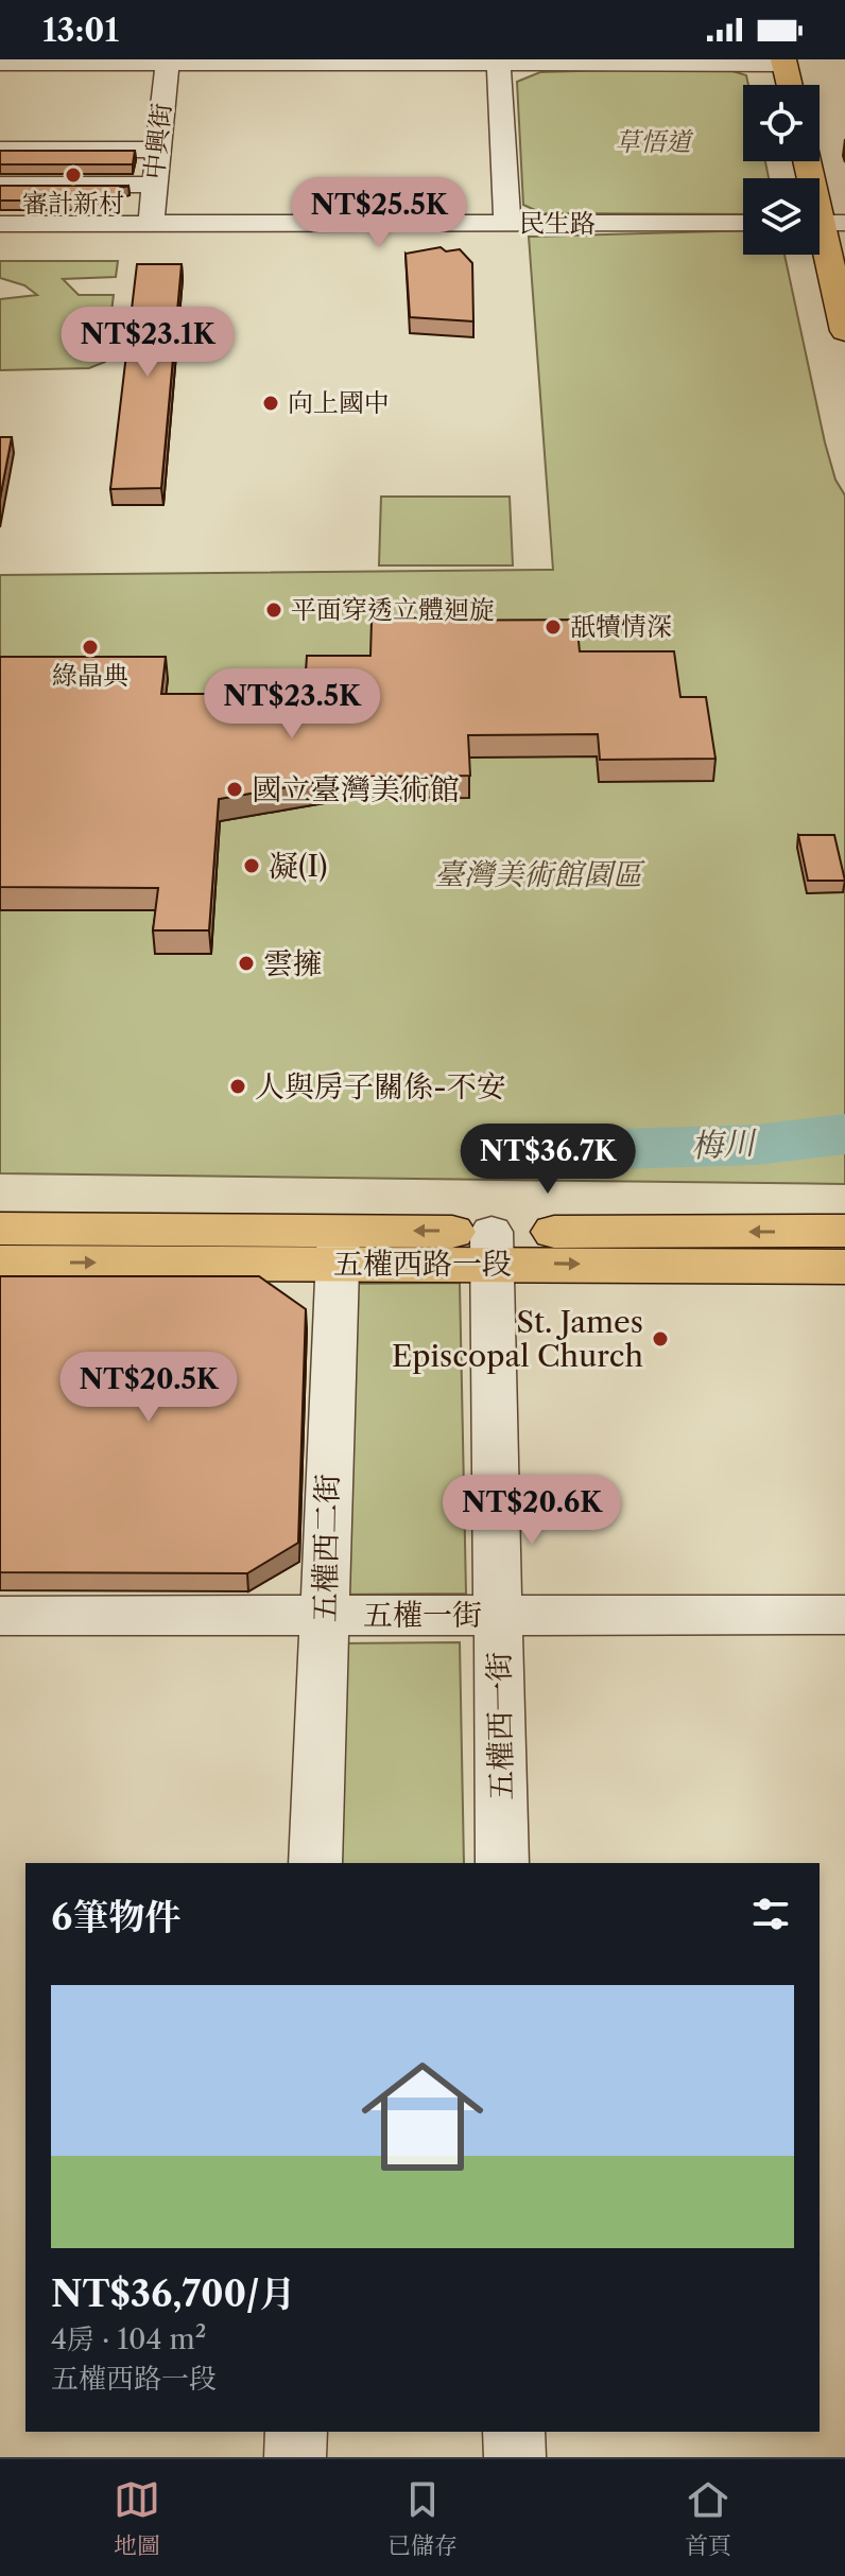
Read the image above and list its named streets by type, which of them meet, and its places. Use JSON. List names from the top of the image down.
{
  "streets": {
    "main road": ["五權西路一段"],
    "street": [
      "中興街",
      "民生路",
      "五權西二街",
      "五權一街",
      "五權西一街"
    ]
  },
  "crossings": [
    ["中興街", "民生路"],
    ["五權西路一段", "五權西二街"],
    ["五權西路一段", "五權西一街"],
    ["五權西二街", "五權一街"],
    ["五權一街", "五權西一街"]
  ],
  "water": ["梅川"],
  "parks": ["草悟道", "臺灣美術館園區"],
  "places": [
    "審計新村",
    "向上國中",
    "平面穿透立體迴旋",
    "舐犢情深",
    "綠晶典",
    "國立臺灣美術館",
    "凝(I)",
    "雲擁",
    "人與房子關係-不安",
    "St. James Episcopal Church"
  ],
  "page": {
    "status": "13:01",
    "price": [
      "NT$25.5K",
      "NT$23.1K",
      "NT$23.5K",
      "NT$36.7K",
      "NT$20.5K",
      "NT$20.6K"
    ],
    "heading": "6筆物件",
    "list": [
      {
        "name": "NT$36,700/月",
        "note": "4房 · 104 m² · 五權西路一段"
      }
    ],
    "tabs": ["地圖", "已儲存", "首頁"]
  }
}
